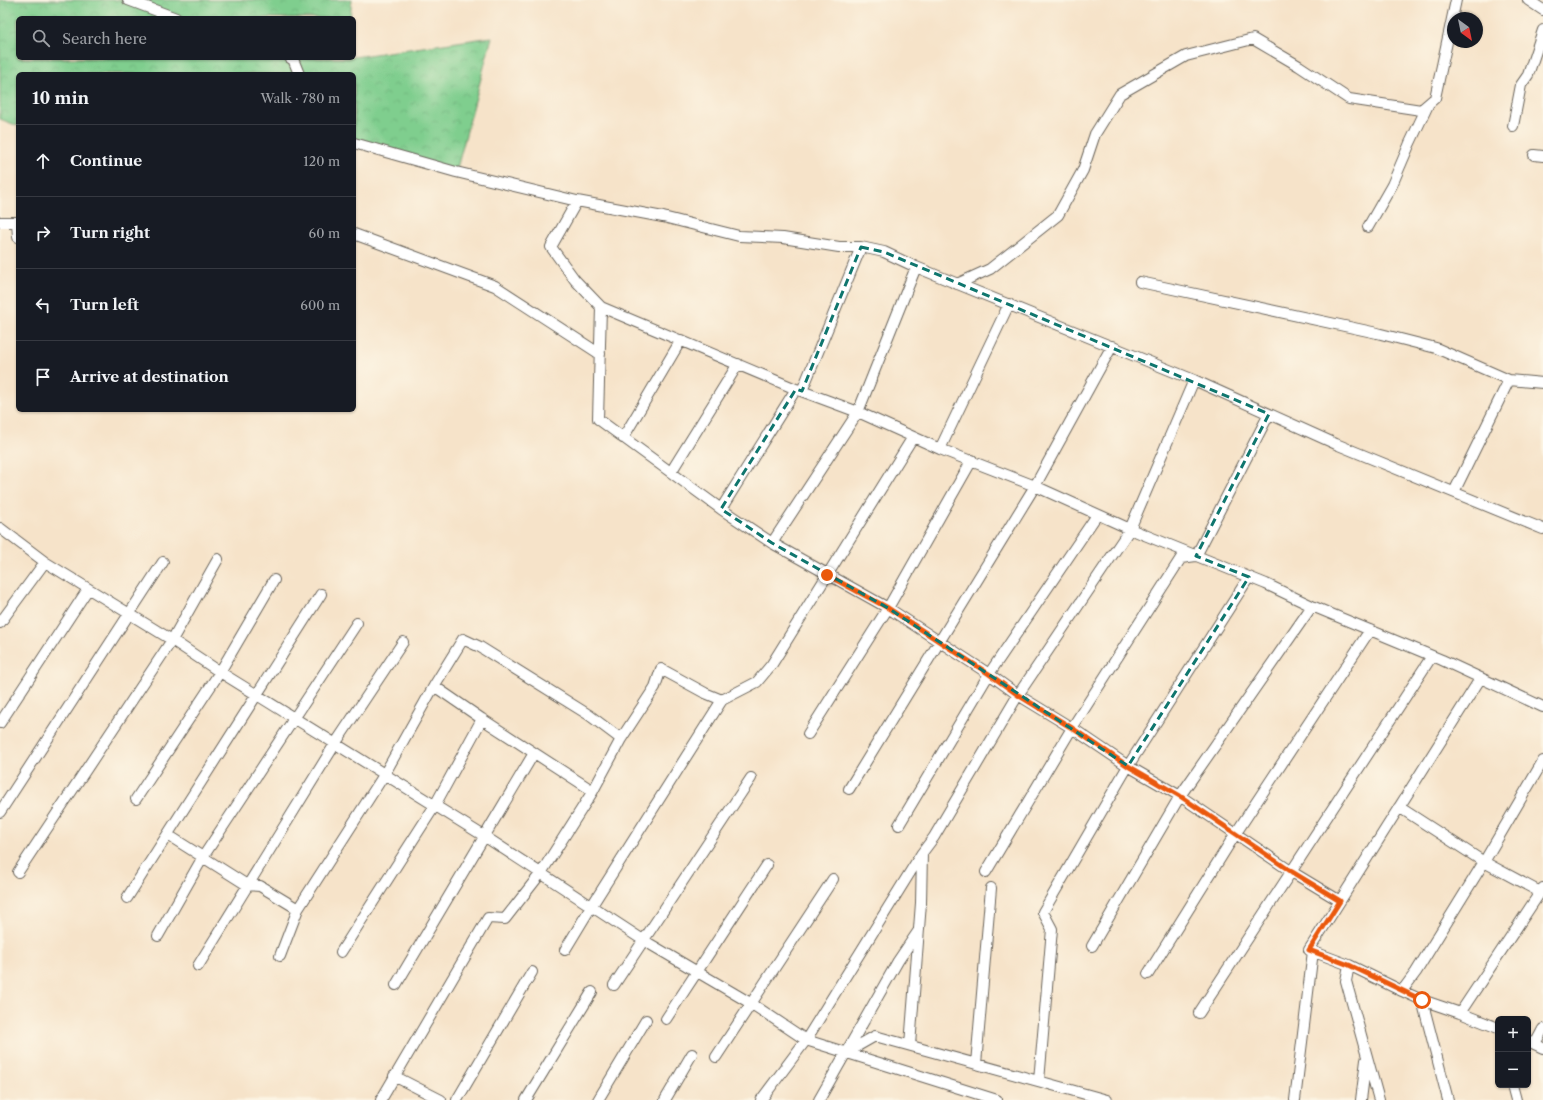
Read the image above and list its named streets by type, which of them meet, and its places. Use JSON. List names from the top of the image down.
{
  "north": "bottom right",
  "page": {
    "search": "Search here",
    "heading": ["10 min", "Walk · 780 m"],
    "list": [
      ["Continue", "120 m"],
      ["Turn right", "60 m"],
      ["Turn left", "600 m"],
      "Arrive at destination"
    ],
    "map_buttons": ["+", "−"]
  }
}
